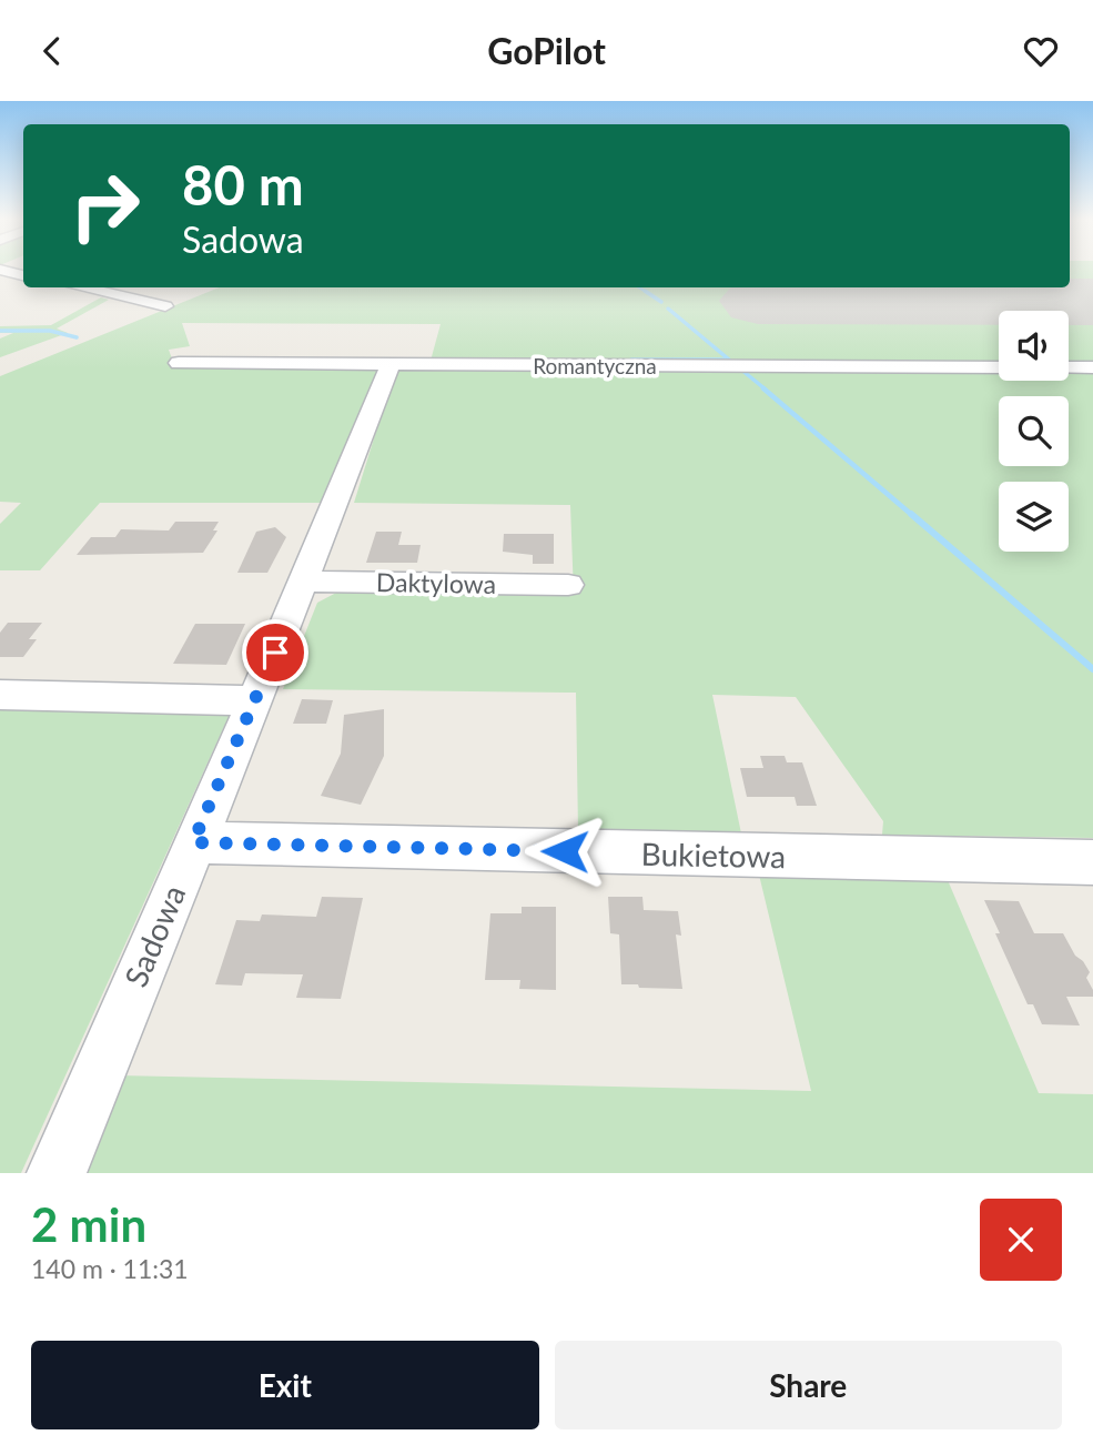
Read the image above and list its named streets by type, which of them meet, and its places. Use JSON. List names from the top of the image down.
{
  "streets": {
    "street": [
      "Romantyczna",
      "Daktylowa",
      "Bukietowa",
      "Sadowa"
    ]
  },
  "crossings": [
    ["Romantyczna", "Sadowa"],
    ["Daktylowa", "Sadowa"],
    ["Bukietowa", "Sadowa"]
  ],
  "page": {
    "header": "GoPilot",
    "turn": ["80 m", "Sadowa"],
    "heading": ["2 min", "140 m · 11:31"],
    "buttons": ["Exit", "Share"]
  }
}
